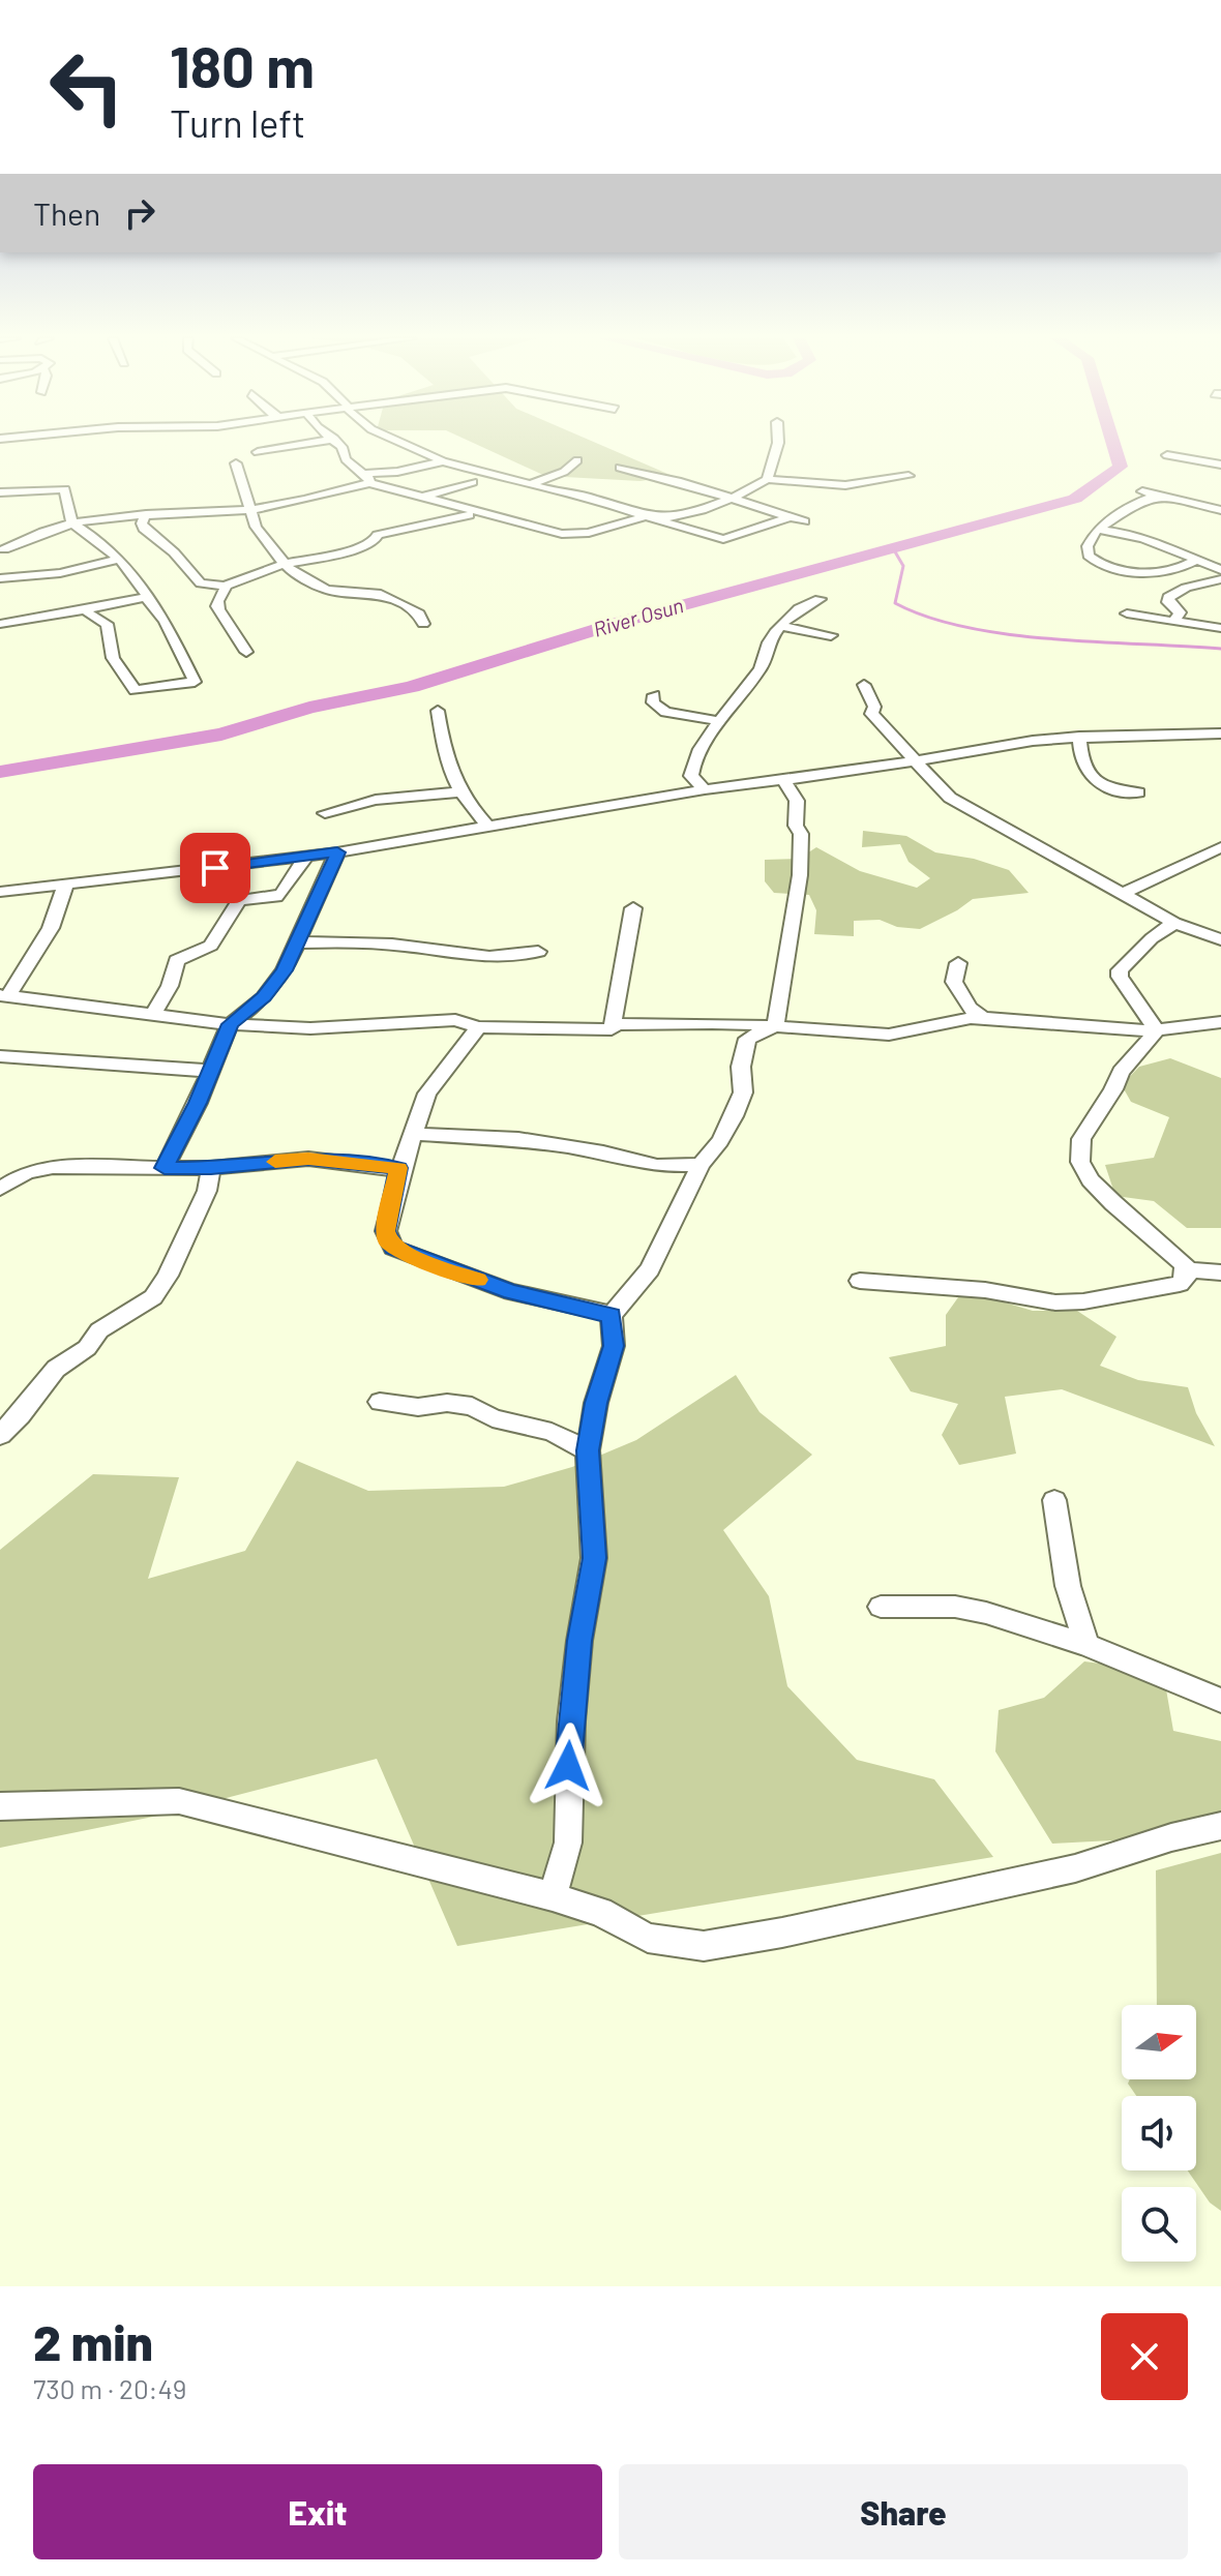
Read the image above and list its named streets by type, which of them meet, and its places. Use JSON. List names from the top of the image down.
{
  "water": ["River Osun"],
  "north": "right",
  "page": {
    "turn": ["180 m", "Turn left"],
    "then": "Then",
    "heading": ["2 min", "730 m · 20:49"],
    "buttons": ["Exit", "Share"]
  }
}
